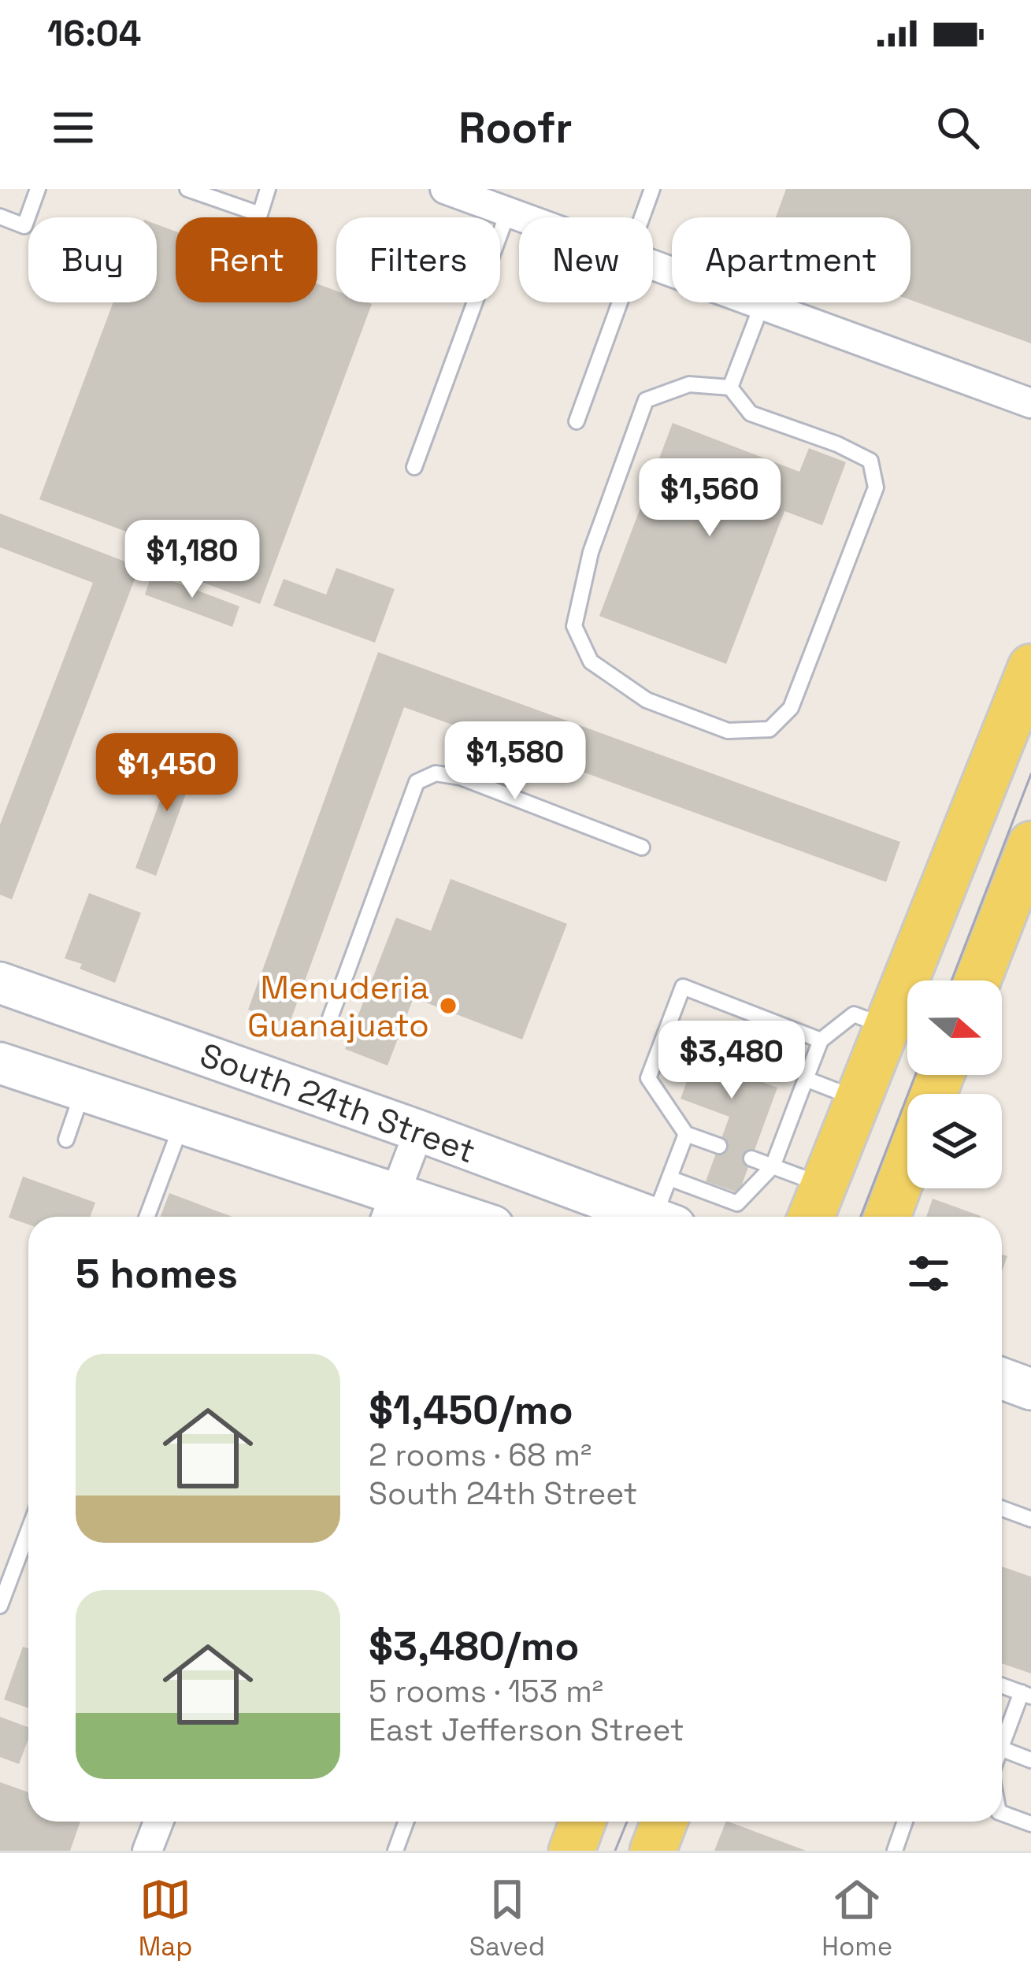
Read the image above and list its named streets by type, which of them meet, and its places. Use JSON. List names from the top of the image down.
{
  "streets": {
    "main road": ["South 24th Street"]
  },
  "places": ["Menuderia Guanajuato"],
  "north": "right",
  "page": {
    "status": "16:04",
    "header": "Roofr",
    "chip": [
      "Buy",
      "Rent",
      "Filters",
      "New",
      "Apartment"
    ],
    "price": [
      "$1,560",
      "$1,180",
      "$1,580",
      "$1,450",
      "$3,480"
    ],
    "heading": "5 homes",
    "list": [
      {
        "name": "$1,450/mo",
        "note": "2 rooms · 68 m² · South 24th Street"
      },
      {
        "name": "$3,480/mo",
        "note": "5 rooms · 153 m² · East Jefferson Street"
      }
    ],
    "tabs": ["Map", "Saved", "Home"]
  }
}
